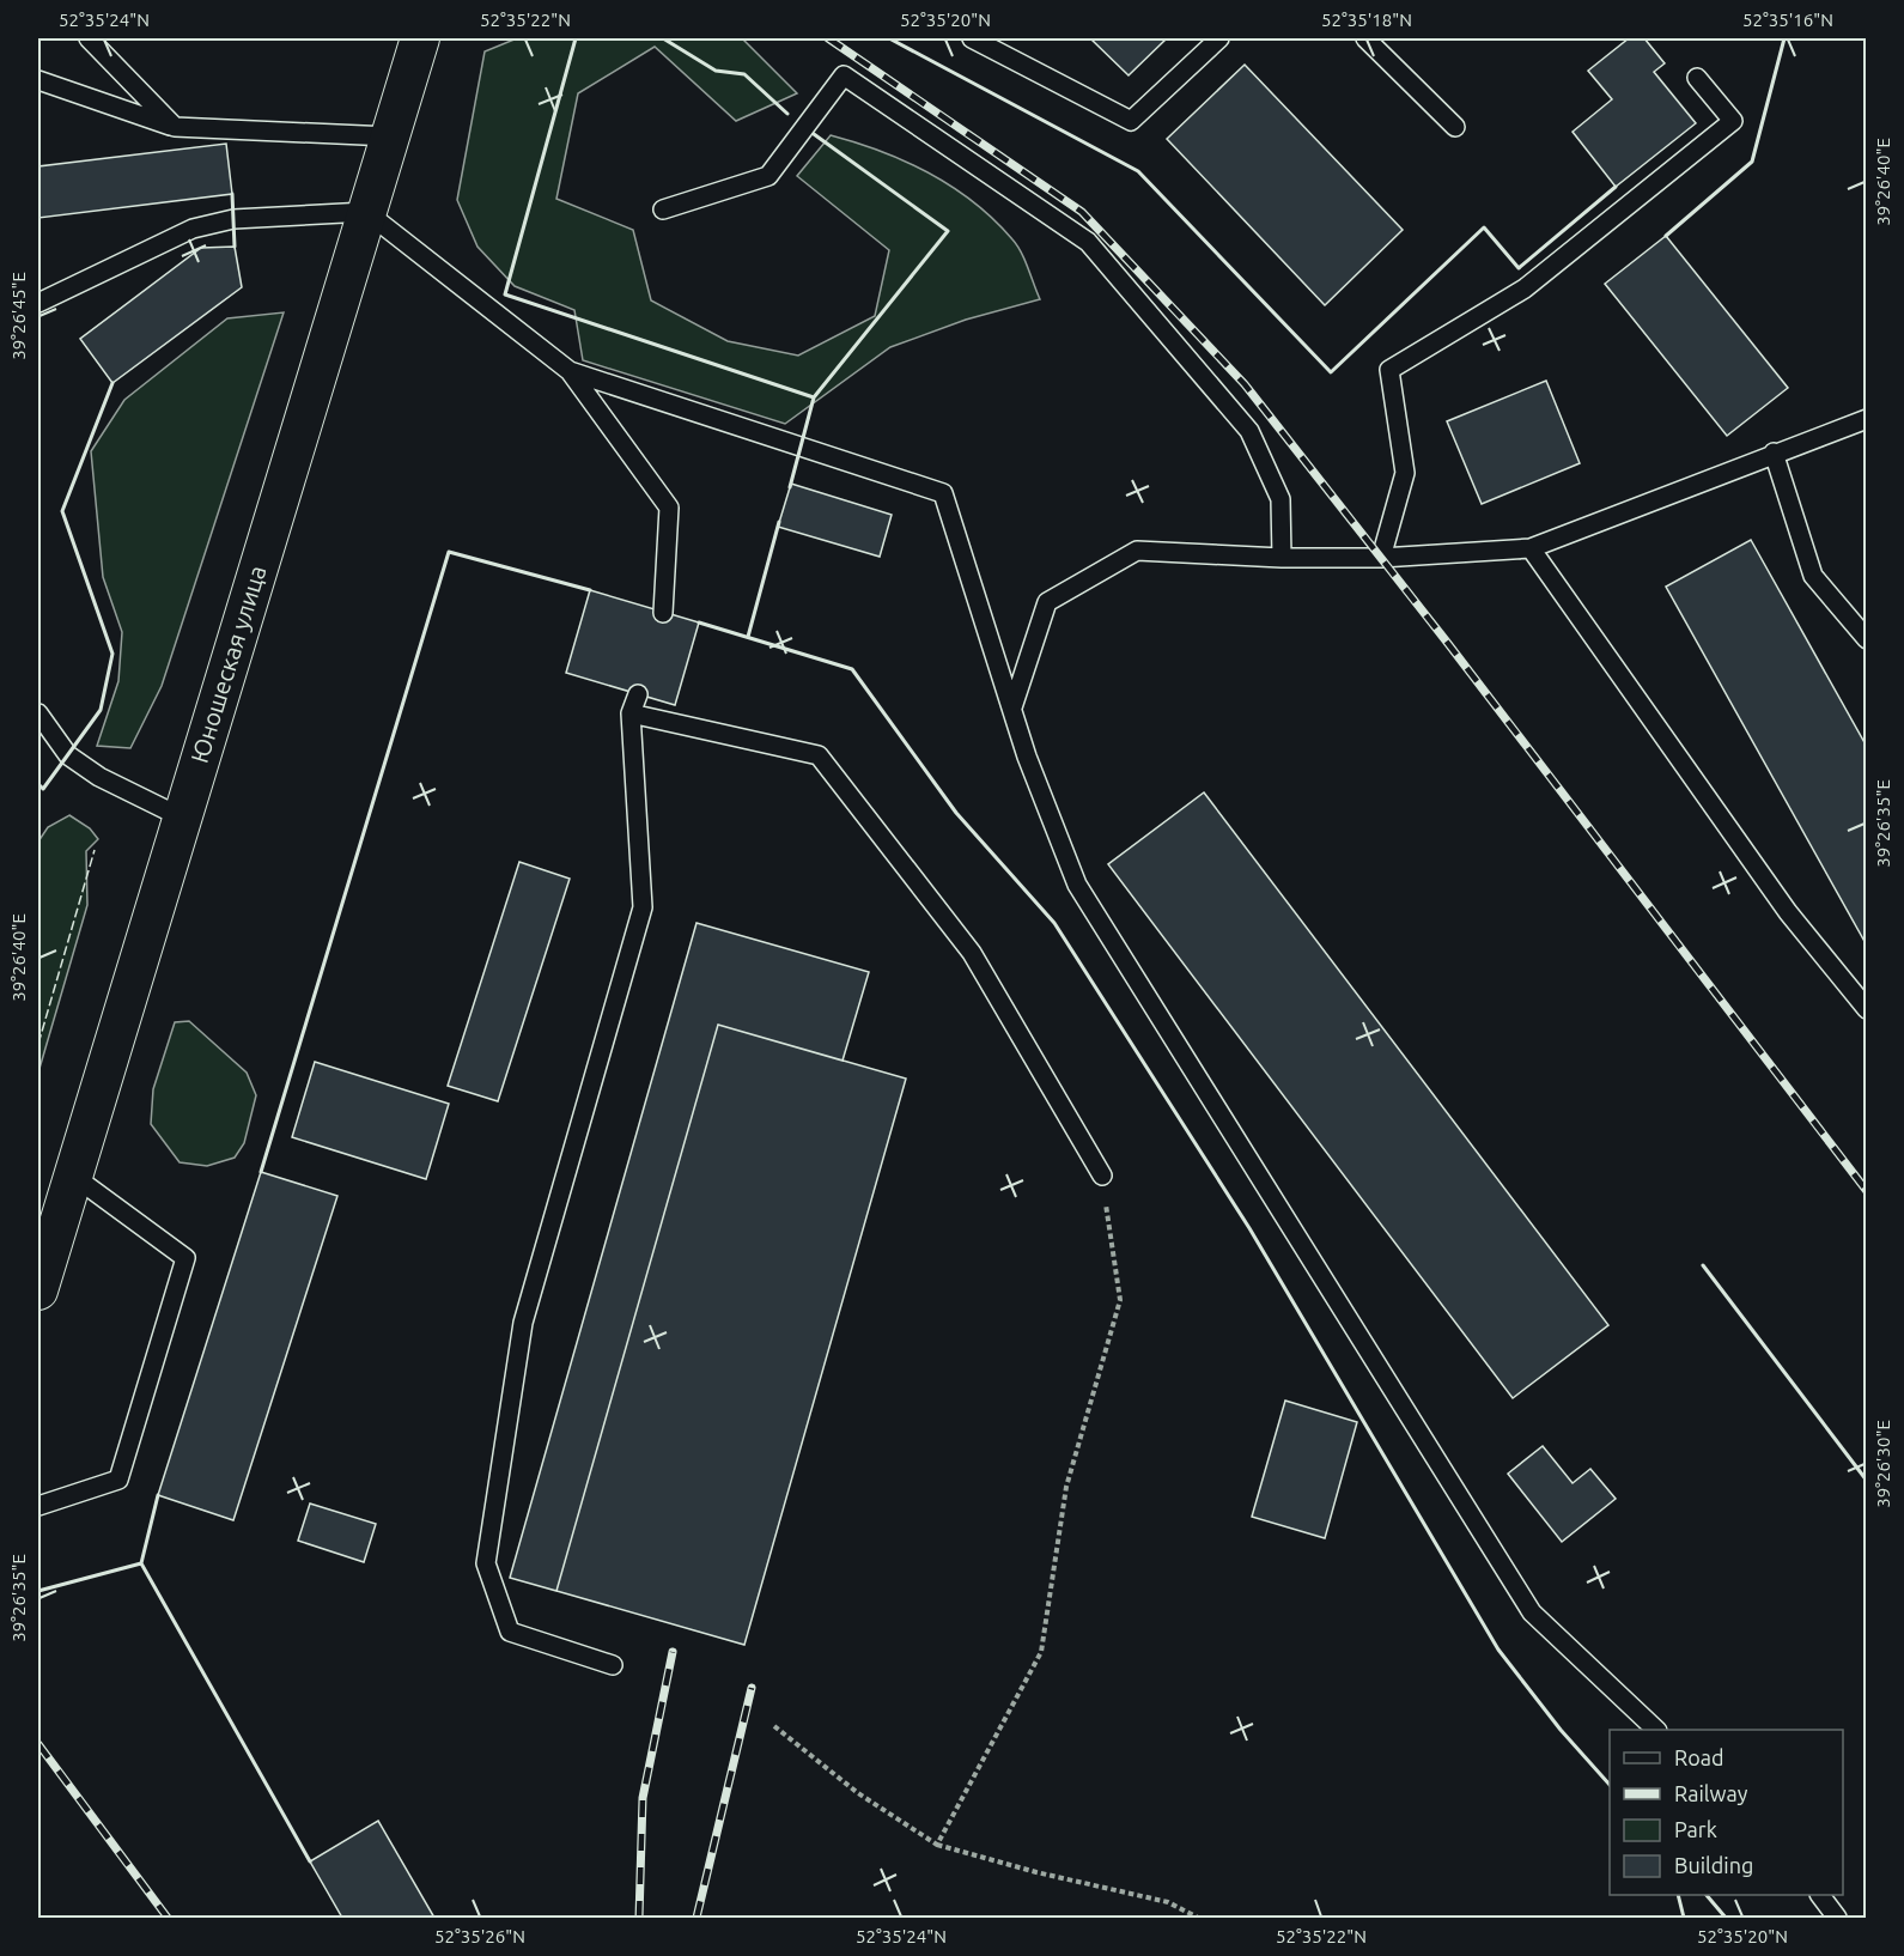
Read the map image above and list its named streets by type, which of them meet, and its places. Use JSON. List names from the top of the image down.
{
  "streets": {
    "street": ["Юношеская улица"]
  },
  "legend": [
    "Road",
    "Railway",
    "Park",
    "Building"
  ],
  "coordinates": [
    "52°35'24\"N",
    "52°35'22\"N",
    "52°35'20\"N",
    "52°35'18\"N",
    "52°35'16\"N",
    "39°26'40\"E",
    "39°26'45\"E",
    "39°26'35\"E",
    "39°26'30\"E",
    "52°35'26\"N"
  ]
}
